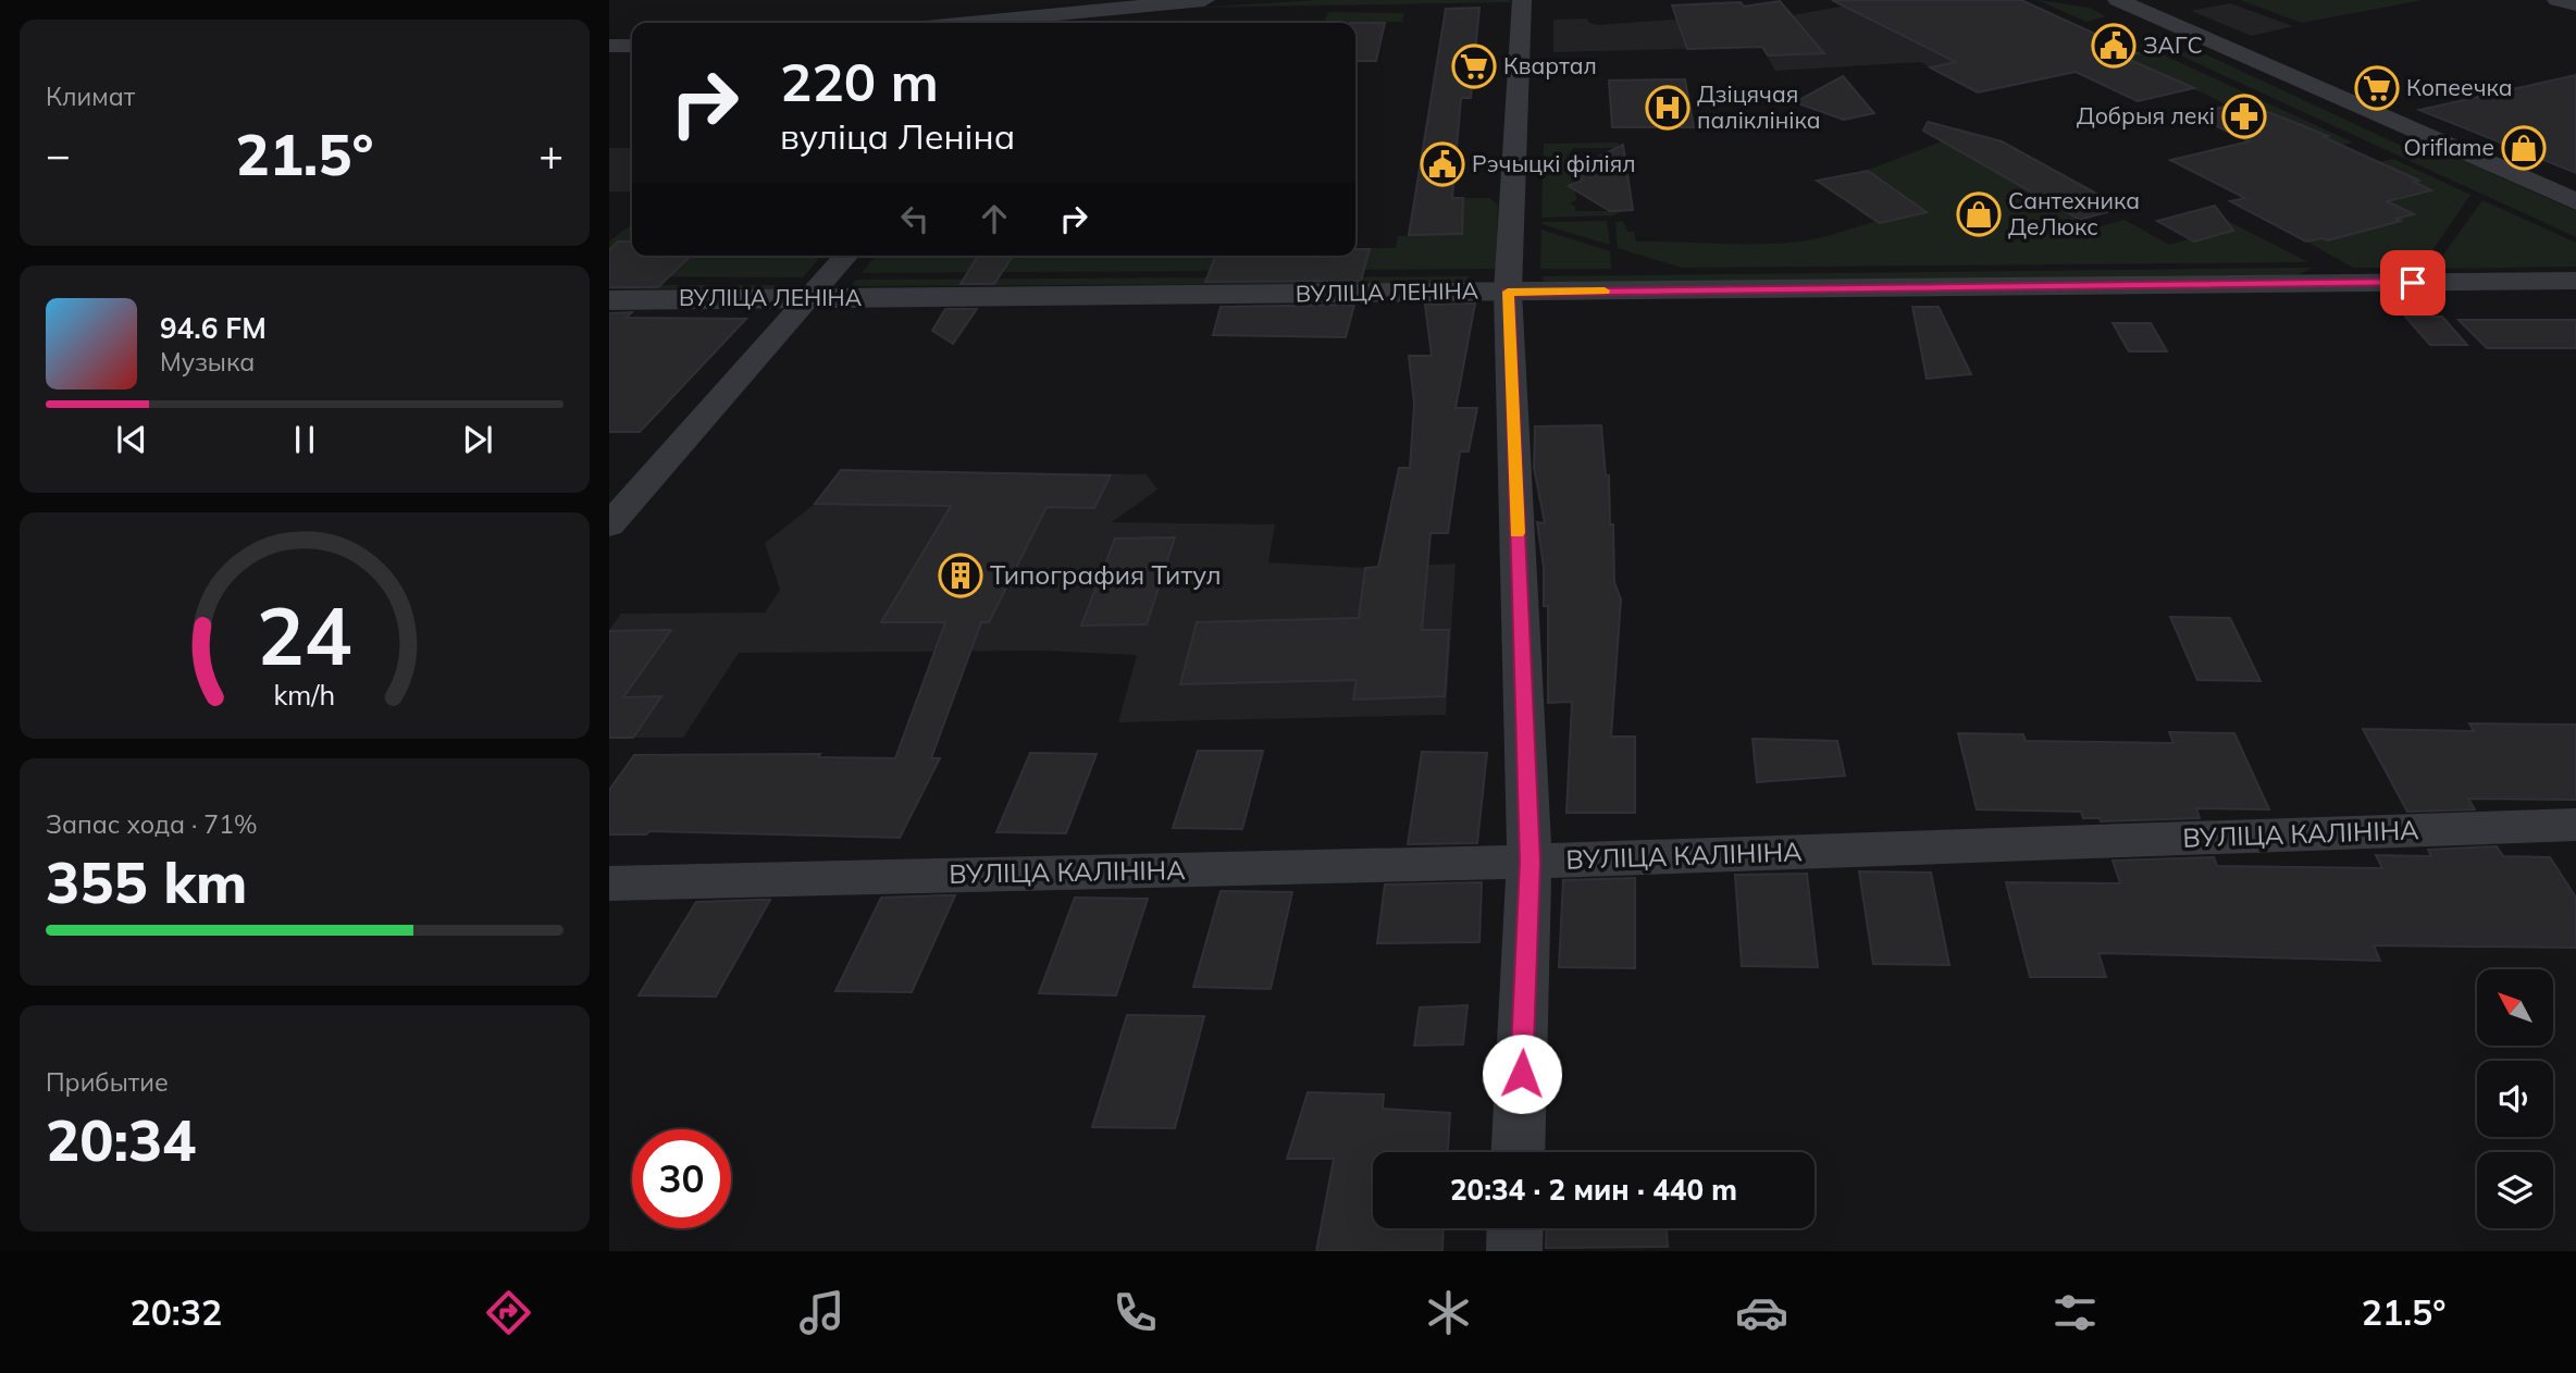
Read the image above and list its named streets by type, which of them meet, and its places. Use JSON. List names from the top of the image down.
{
  "streets": {
    "street": ["ВУЛІЦА ЛЕНІНА", "ВУЛІЦА КАЛІНІНА"]
  },
  "places": {
    "public building": ["ЗАГС", "Рэчыцкі філіял"],
    "supermarket": ["Квартал", "Копеечка"],
    "hospital": ["Дзіцячая паліклініка"],
    "pharmacy": ["Добрыя лекі"],
    "shop": ["Oriflame", "Сантехника ДеЛюкс"],
    "building": ["Типография Титул"]
  },
  "north": "top left",
  "page": {
    "tile": [
      "Климат",
      ["Запас хода · 71%", "355 km"],
      ["Прибытие", "20:34"]
    ],
    "turn": ["220 m", "вуліца Леніна"],
    "heat": ["−", "21.5°", "+"],
    "song": ["94.6 FM", "Музыка"],
    "limit": "30",
    "trip": "20:34 · 2 мин · 440 m",
    "tabs": ["20:32", "21.5°"],
    "gauge": ["24", "km/h"]
  }
}
